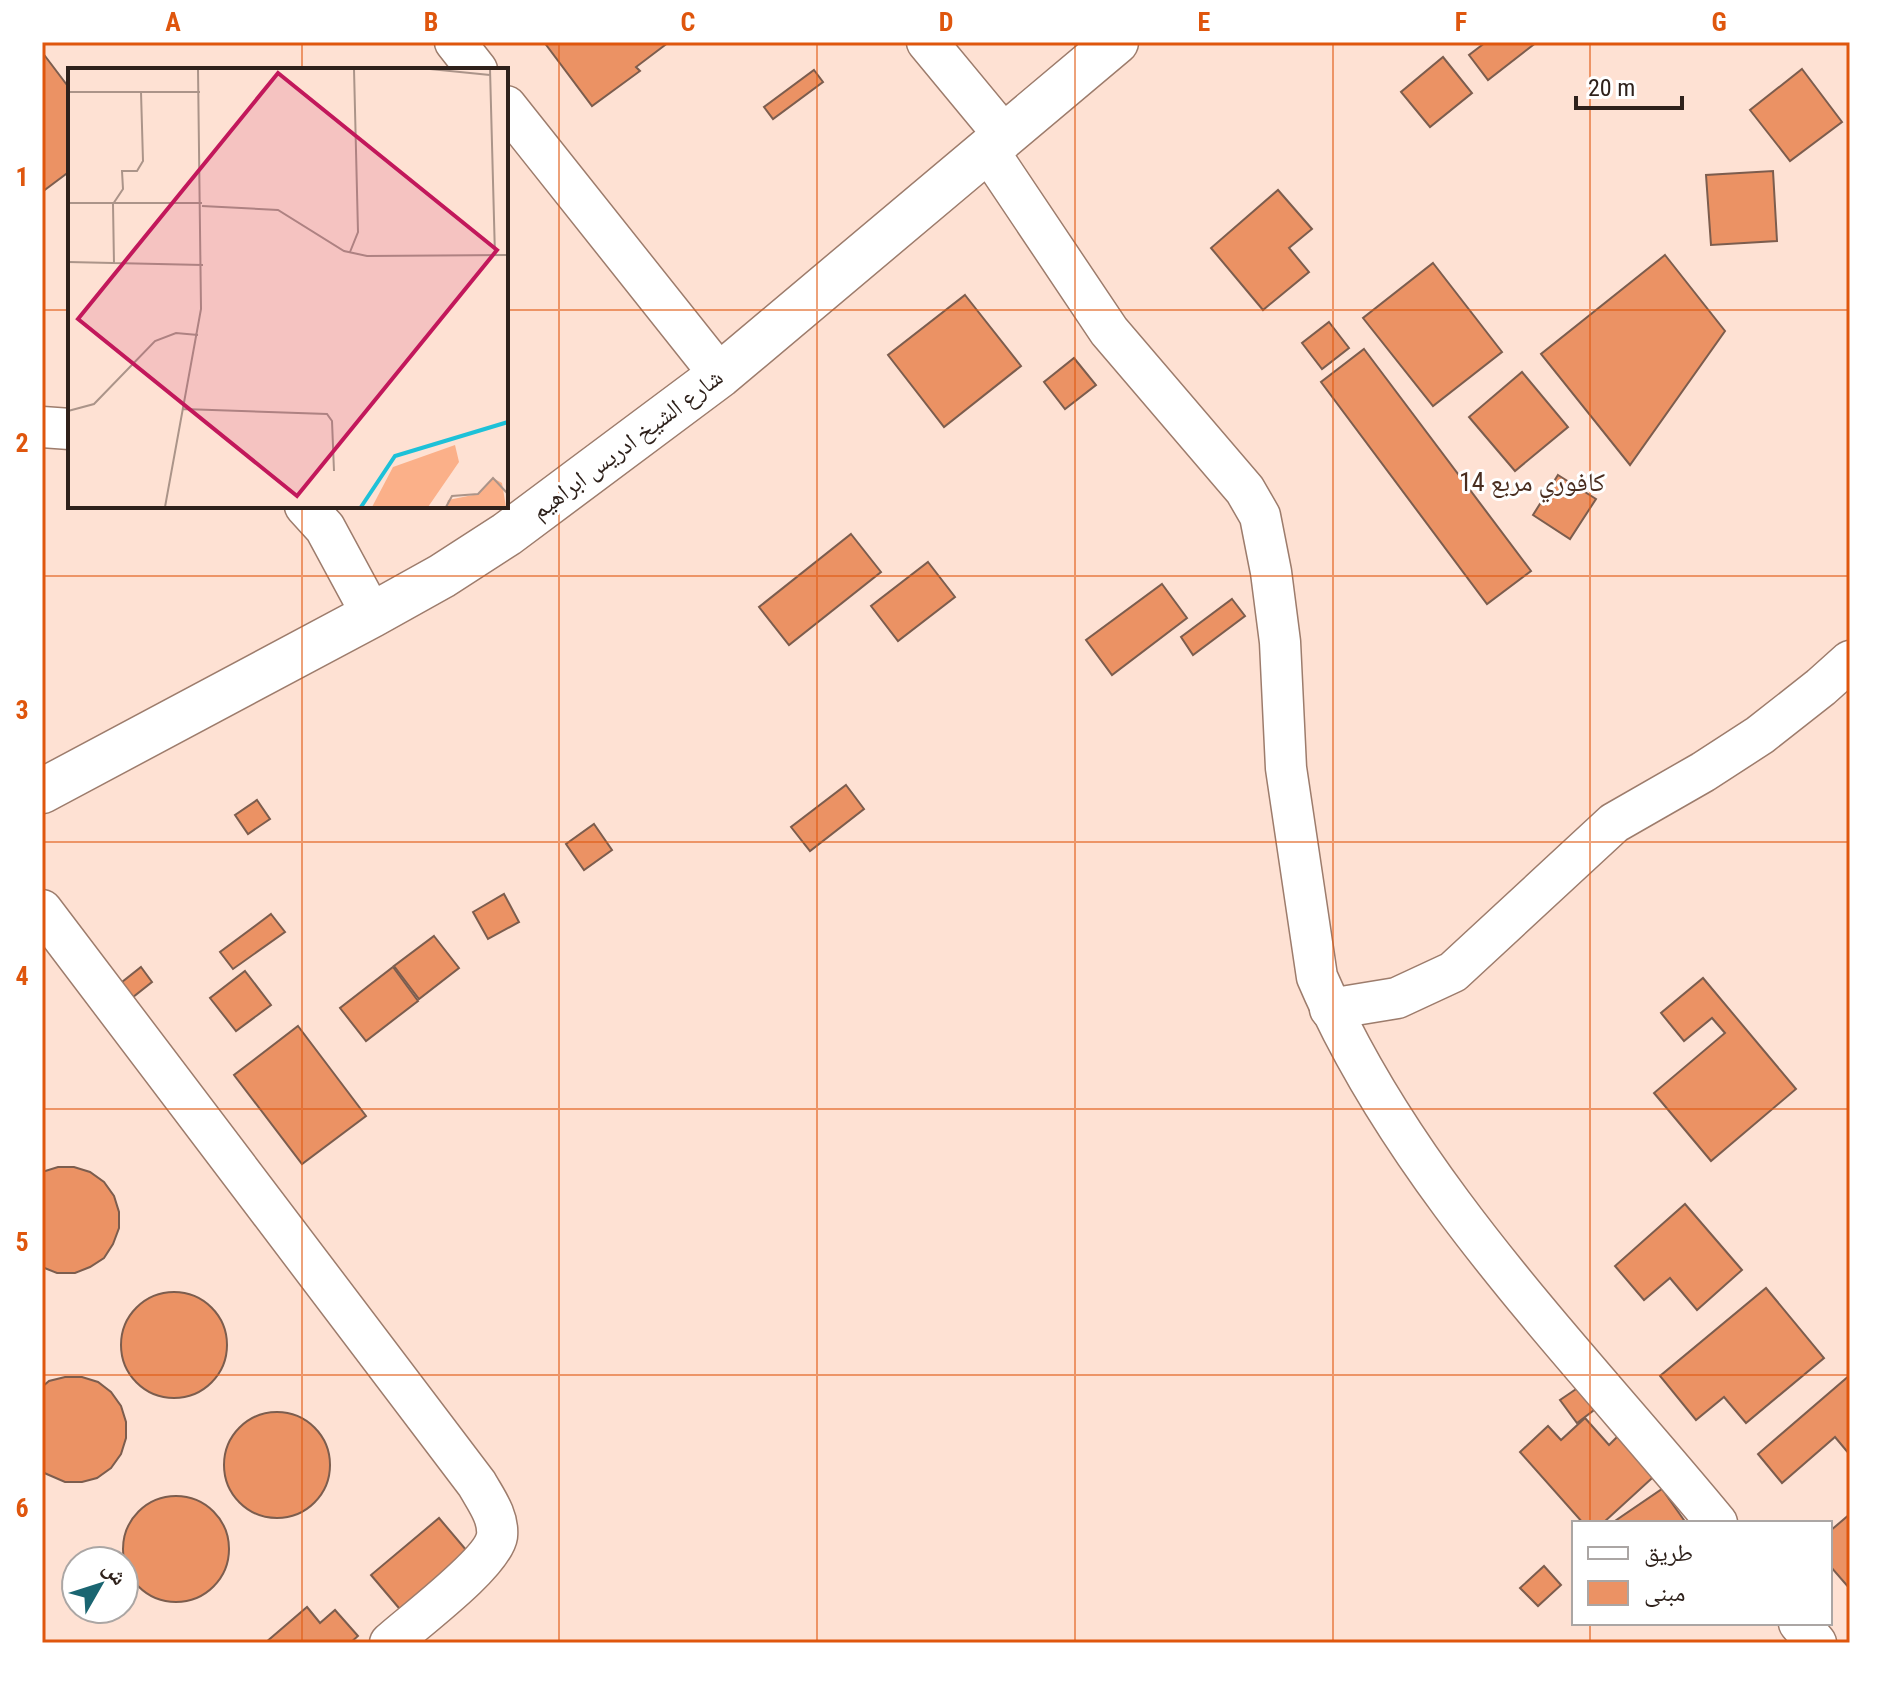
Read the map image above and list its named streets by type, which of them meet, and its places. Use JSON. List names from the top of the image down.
{
  "streets": {
    "street": ["شارع الشيخ ادريس ابراهيم"]
  },
  "districts": ["كافوري مربع 14"],
  "legend": ["طريق", "مبنى"],
  "scale_bar": "20 m",
  "north": "top right",
  "grid": {
    "columns": [
      "A",
      "B",
      "C",
      "D",
      "E",
      "F",
      "G"
    ],
    "rows": [
      "1",
      "2",
      "3",
      "4",
      "5",
      "6"
    ]
  }
}
